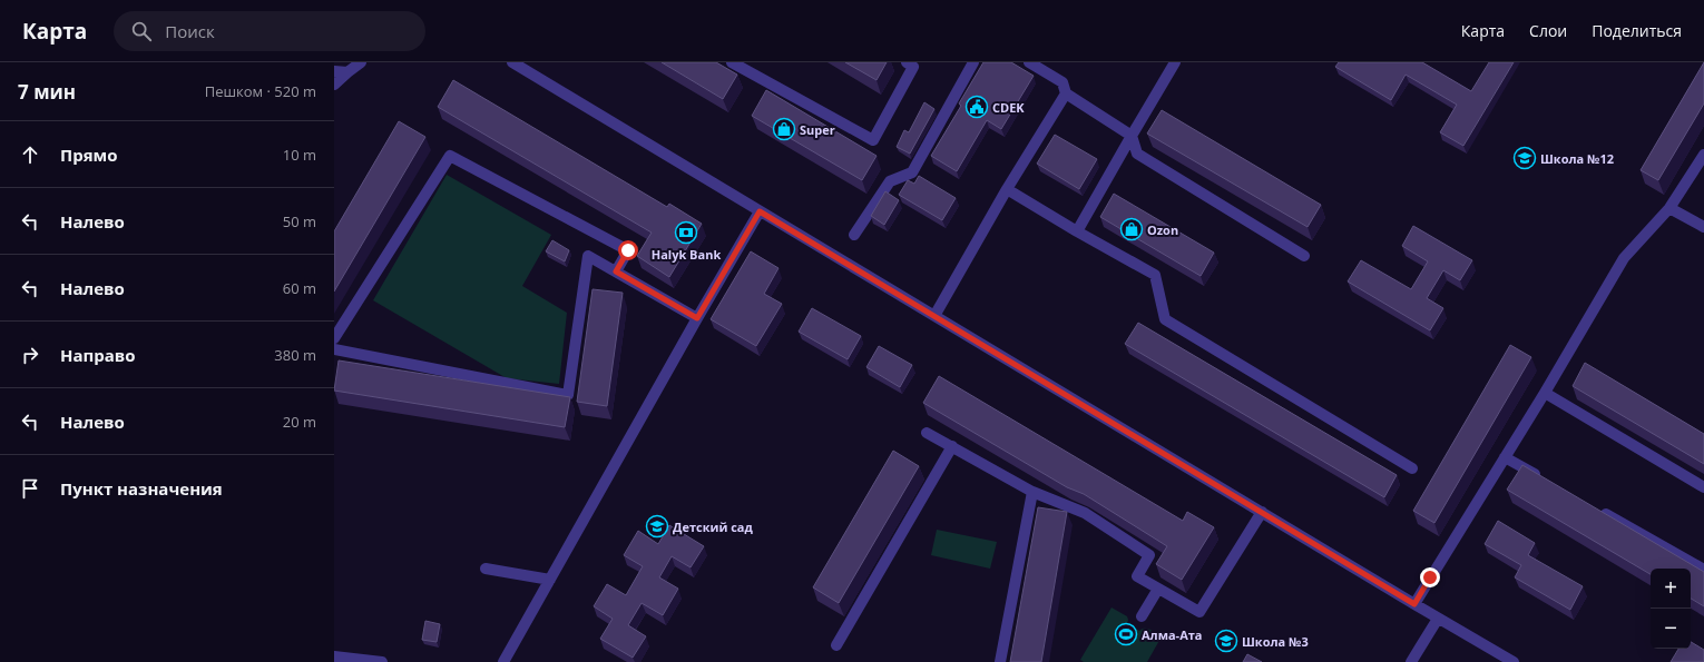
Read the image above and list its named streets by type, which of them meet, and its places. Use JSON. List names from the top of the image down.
{
  "places": {
    "public building": ["CDEK"],
    "shop": ["Super", "Ozon"],
    "school or university": ["Школа №12", "Детский сад", "Школа №3"],
    "bank": ["Halyk Bank"],
    "sports": ["Алма-Ата"]
  },
  "page": {
    "header": "Карта",
    "search": "Поиск",
    "nav": ["Карта", "Слои", "Поделиться"],
    "heading": ["7 мин", "Пешком · 520 m"],
    "list": [
      ["Прямо", "10 m"],
      ["Налево", "50 m"],
      ["Налево", "60 m"],
      ["Направо", "380 m"],
      ["Налево", "20 m"],
      "Пункт назначения"
    ],
    "map_buttons": ["+", "−"]
  }
}
